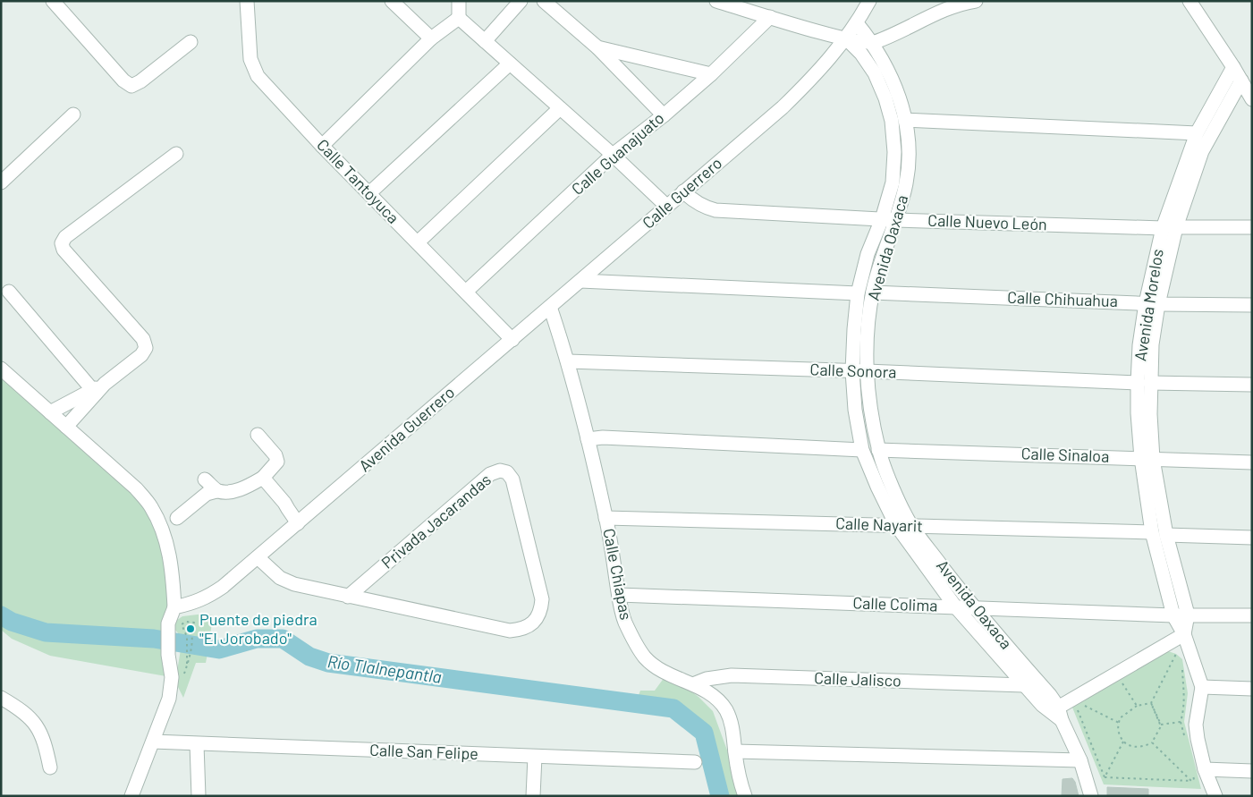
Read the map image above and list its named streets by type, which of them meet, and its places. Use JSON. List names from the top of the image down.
{
  "streets": {
    "street": [
      "Calle Guanajuato",
      "Calle Tantoyuca",
      "Calle Guerrero",
      "Calle Nuevo León",
      "Avenida Oaxaca",
      "Calle Chihuahua",
      "Avenida Morelos",
      "Calle Sonora",
      "Avenida Guerrero",
      "Calle Sinaloa",
      "Privada Jacarandas",
      "Calle Nayarit",
      "Calle Chiapas",
      "Calle Colima",
      "Calle Jalisco",
      "Calle San Felipe"
    ]
  },
  "crossings": [
    ["Calle Guanajuato", "Calle Tantoyuca"],
    ["Calle Tantoyuca", "Calle Guerrero"],
    ["Calle Tantoyuca", "Avenida Guerrero"],
    ["Calle Guerrero", "Calle Nuevo León"],
    ["Calle Guerrero", "Avenida Oaxaca"],
    ["Calle Guerrero", "Avenida Guerrero"],
    ["Calle Guerrero", "Calle Chiapas"],
    ["Calle Nuevo León", "Avenida Oaxaca"],
    ["Calle Nuevo León", "Avenida Morelos"],
    ["Avenida Oaxaca", "Calle Chihuahua"],
    ["Avenida Oaxaca", "Calle Sonora"],
    ["Avenida Oaxaca", "Calle Sinaloa"],
    ["Avenida Oaxaca", "Calle Nayarit"],
    ["Avenida Oaxaca", "Calle Colima"],
    ["Avenida Oaxaca", "Calle Jalisco"],
    ["Calle Chihuahua", "Avenida Morelos"],
    ["Avenida Morelos", "Calle Sonora"],
    ["Avenida Morelos", "Calle Sinaloa"],
    ["Avenida Morelos", "Calle Nayarit"],
    ["Avenida Morelos", "Calle Colima"],
    ["Calle Sonora", "Calle Chiapas"],
    ["Avenida Guerrero", "Privada Jacarandas"],
    ["Calle Nayarit", "Calle Chiapas"],
    ["Calle Chiapas", "Calle Colima"],
    ["Calle Chiapas", "Calle Jalisco"]
  ],
  "water": ["Río Tlalnepantla"],
  "places": ["Puente de piedra \"El Jorobado\""]
}
